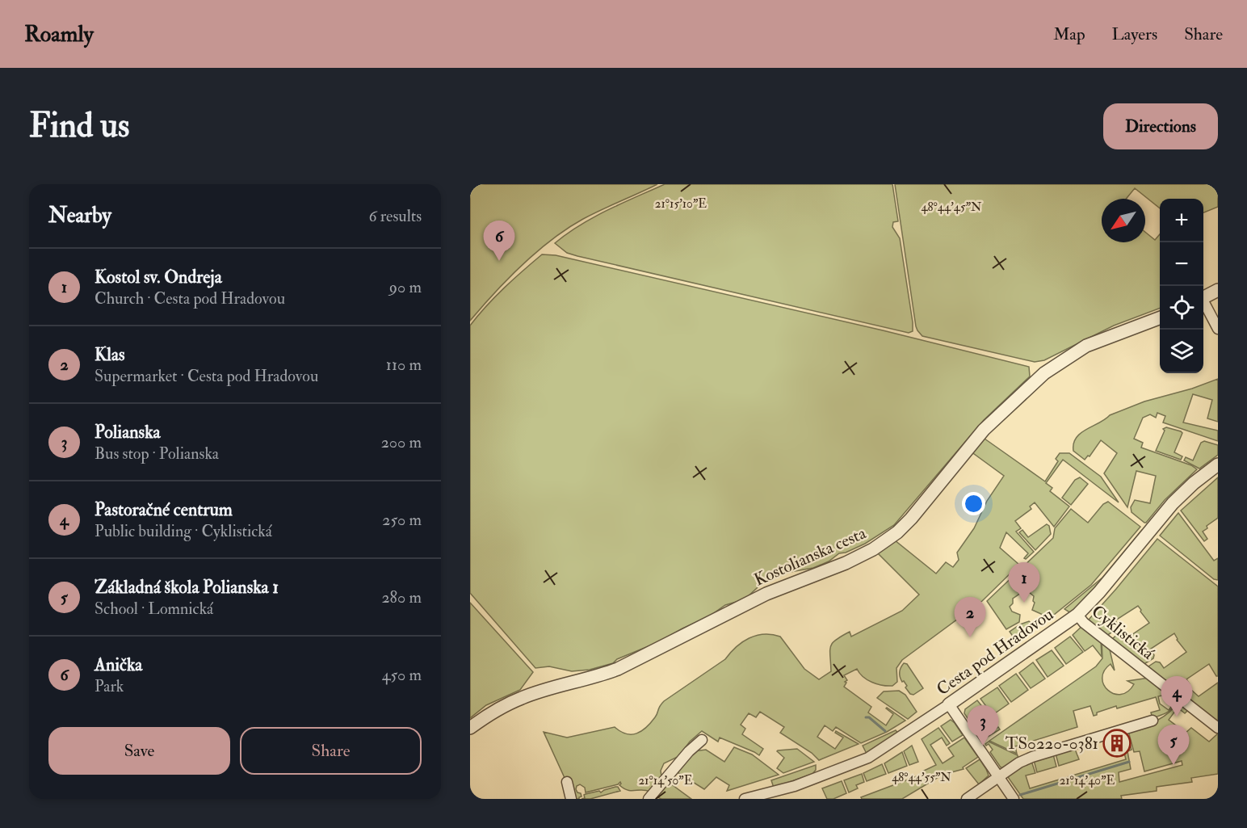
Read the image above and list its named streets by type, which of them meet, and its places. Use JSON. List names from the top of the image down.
{
  "streets": {
    "street": ["Kostolianska cesta", "Cyklistická", "Cesta pod Hradovou"]
  },
  "crossings": [
    ["Cyklistická", "Cesta pod Hradovou"]
  ],
  "places": {
    "building": ["TS0220-0381"]
  },
  "north": "bottom left",
  "page": {
    "header": "Roamly",
    "nav": ["Map", "Layers", "Share"],
    "buttons": [
      "Directions",
      ["Save", "Share"]
    ],
    "title": "Find us",
    "heading": ["Nearby", "6 results"],
    "map_buttons": ["+", "−"],
    "pins": [
      "6",
      "1",
      "2",
      "4",
      "3",
      "5"
    ],
    "list": [
      {
        "mark": "1",
        "name": "Kostol sv. Ondreja",
        "note": "Church · Cesta pod Hradovou",
        "value": "90 m"
      },
      {
        "mark": "2",
        "name": "Klas",
        "note": "Supermarket · Cesta pod Hradovou",
        "value": "110 m"
      },
      {
        "mark": "3",
        "name": "Polianska",
        "note": "Bus stop · Polianska",
        "value": "200 m"
      },
      {
        "mark": "4",
        "name": "Pastoračné centrum",
        "note": "Public building · Cyklistická",
        "value": "250 m"
      },
      {
        "mark": "5",
        "name": "Základná škola Polianska 1",
        "note": "School · Lomnická",
        "value": "280 m"
      },
      {
        "mark": "6",
        "name": "Anička",
        "note": "Park",
        "value": "450 m"
      }
    ]
  },
  "coordinates": [
    "21°15'10\"E",
    "48°44'45\"N",
    "48°44'55\"N",
    "21°14'50\"E",
    "21°14'40\"E"
  ]
}
